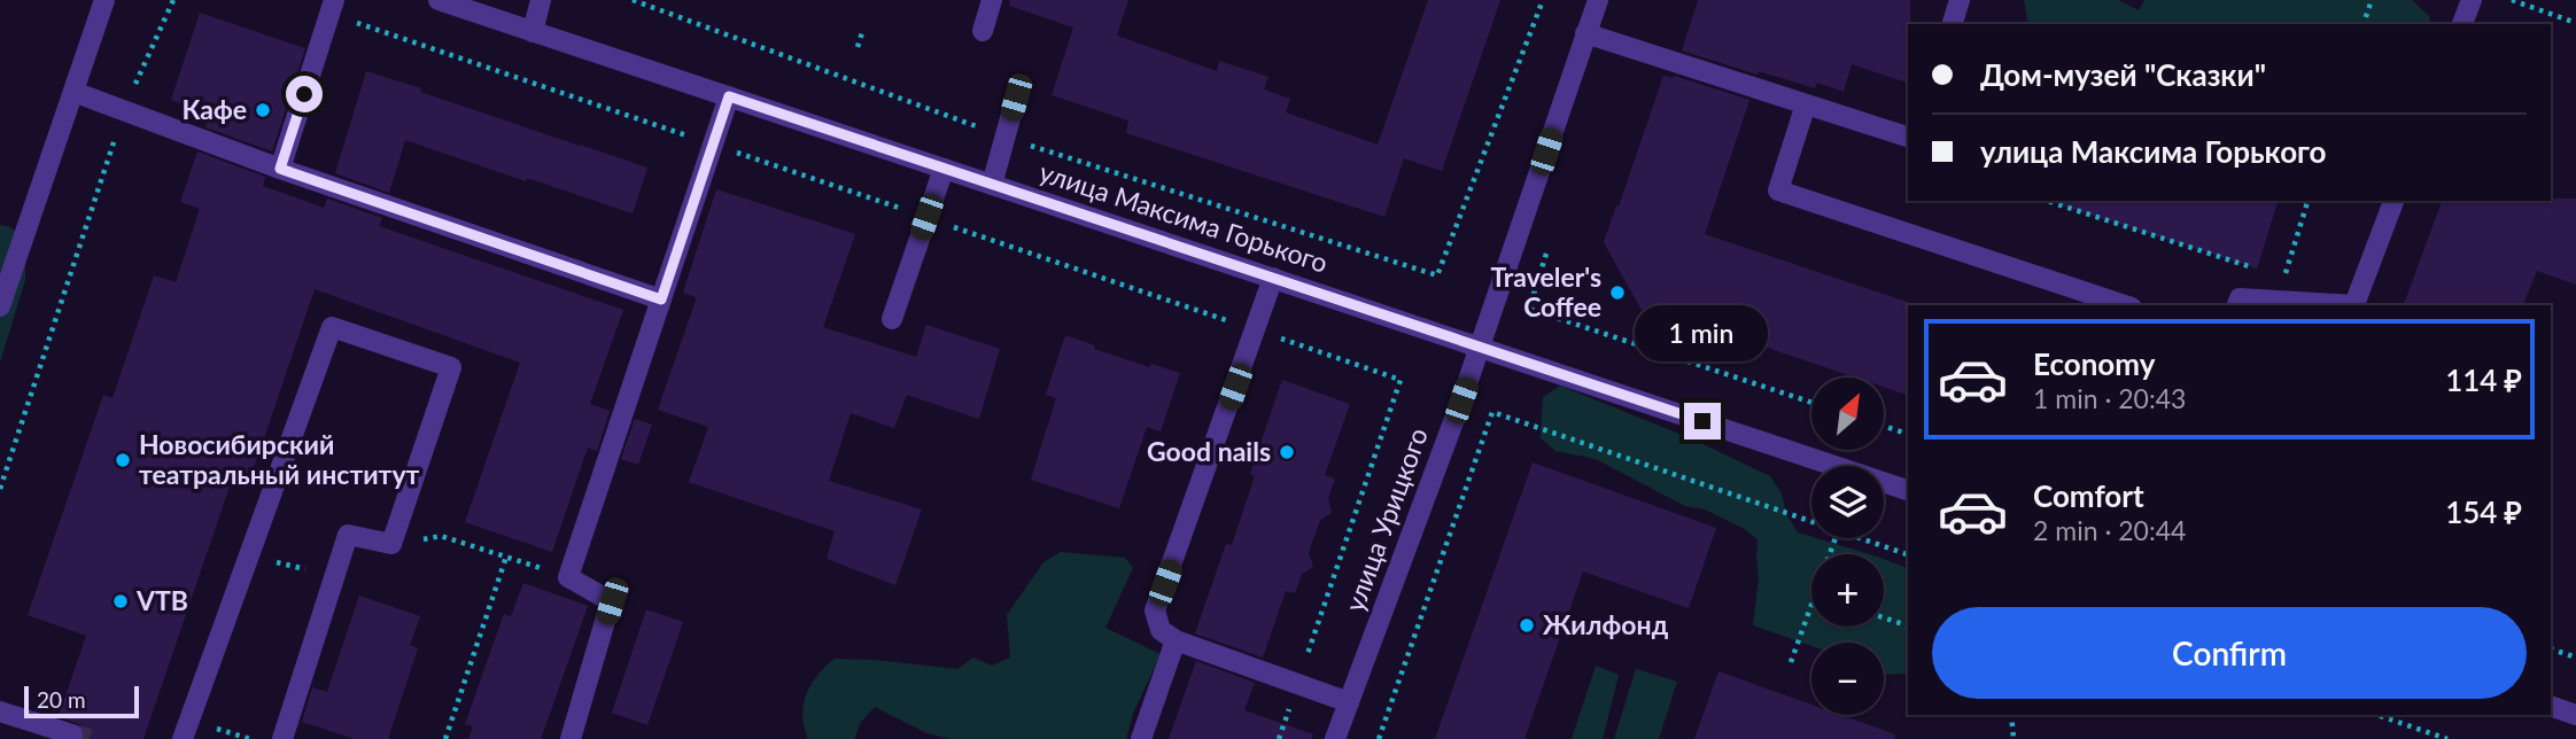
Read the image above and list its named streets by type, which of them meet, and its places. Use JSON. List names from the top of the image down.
{
  "streets": {
    "street": ["улица Максима Горького", "улица Урицкого"]
  },
  "crossings": [
    ["улица Максима Горького", "улица Урицкого"]
  ],
  "places": [
    "Кафе",
    "Traveler's Coffee",
    "Good nails",
    "Новосибирский театральный институт",
    "VTB",
    "Жилфонд"
  ],
  "scale_bar": "20 m",
  "north": "top right",
  "page": {
    "banner": ["Дом-музей \"Сказки\"", "улица Максима Горького"],
    "bubble": "1 min",
    "list": [
      {
        "name": "Economy",
        "note": "1 min · 20:43",
        "value": "114 ₽"
      },
      {
        "name": "Comfort",
        "note": "2 min · 20:44",
        "value": "154 ₽"
      }
    ],
    "map_buttons": ["+", "−"],
    "buttons": "Confirm",
    "scale": "20 m"
  }
}
